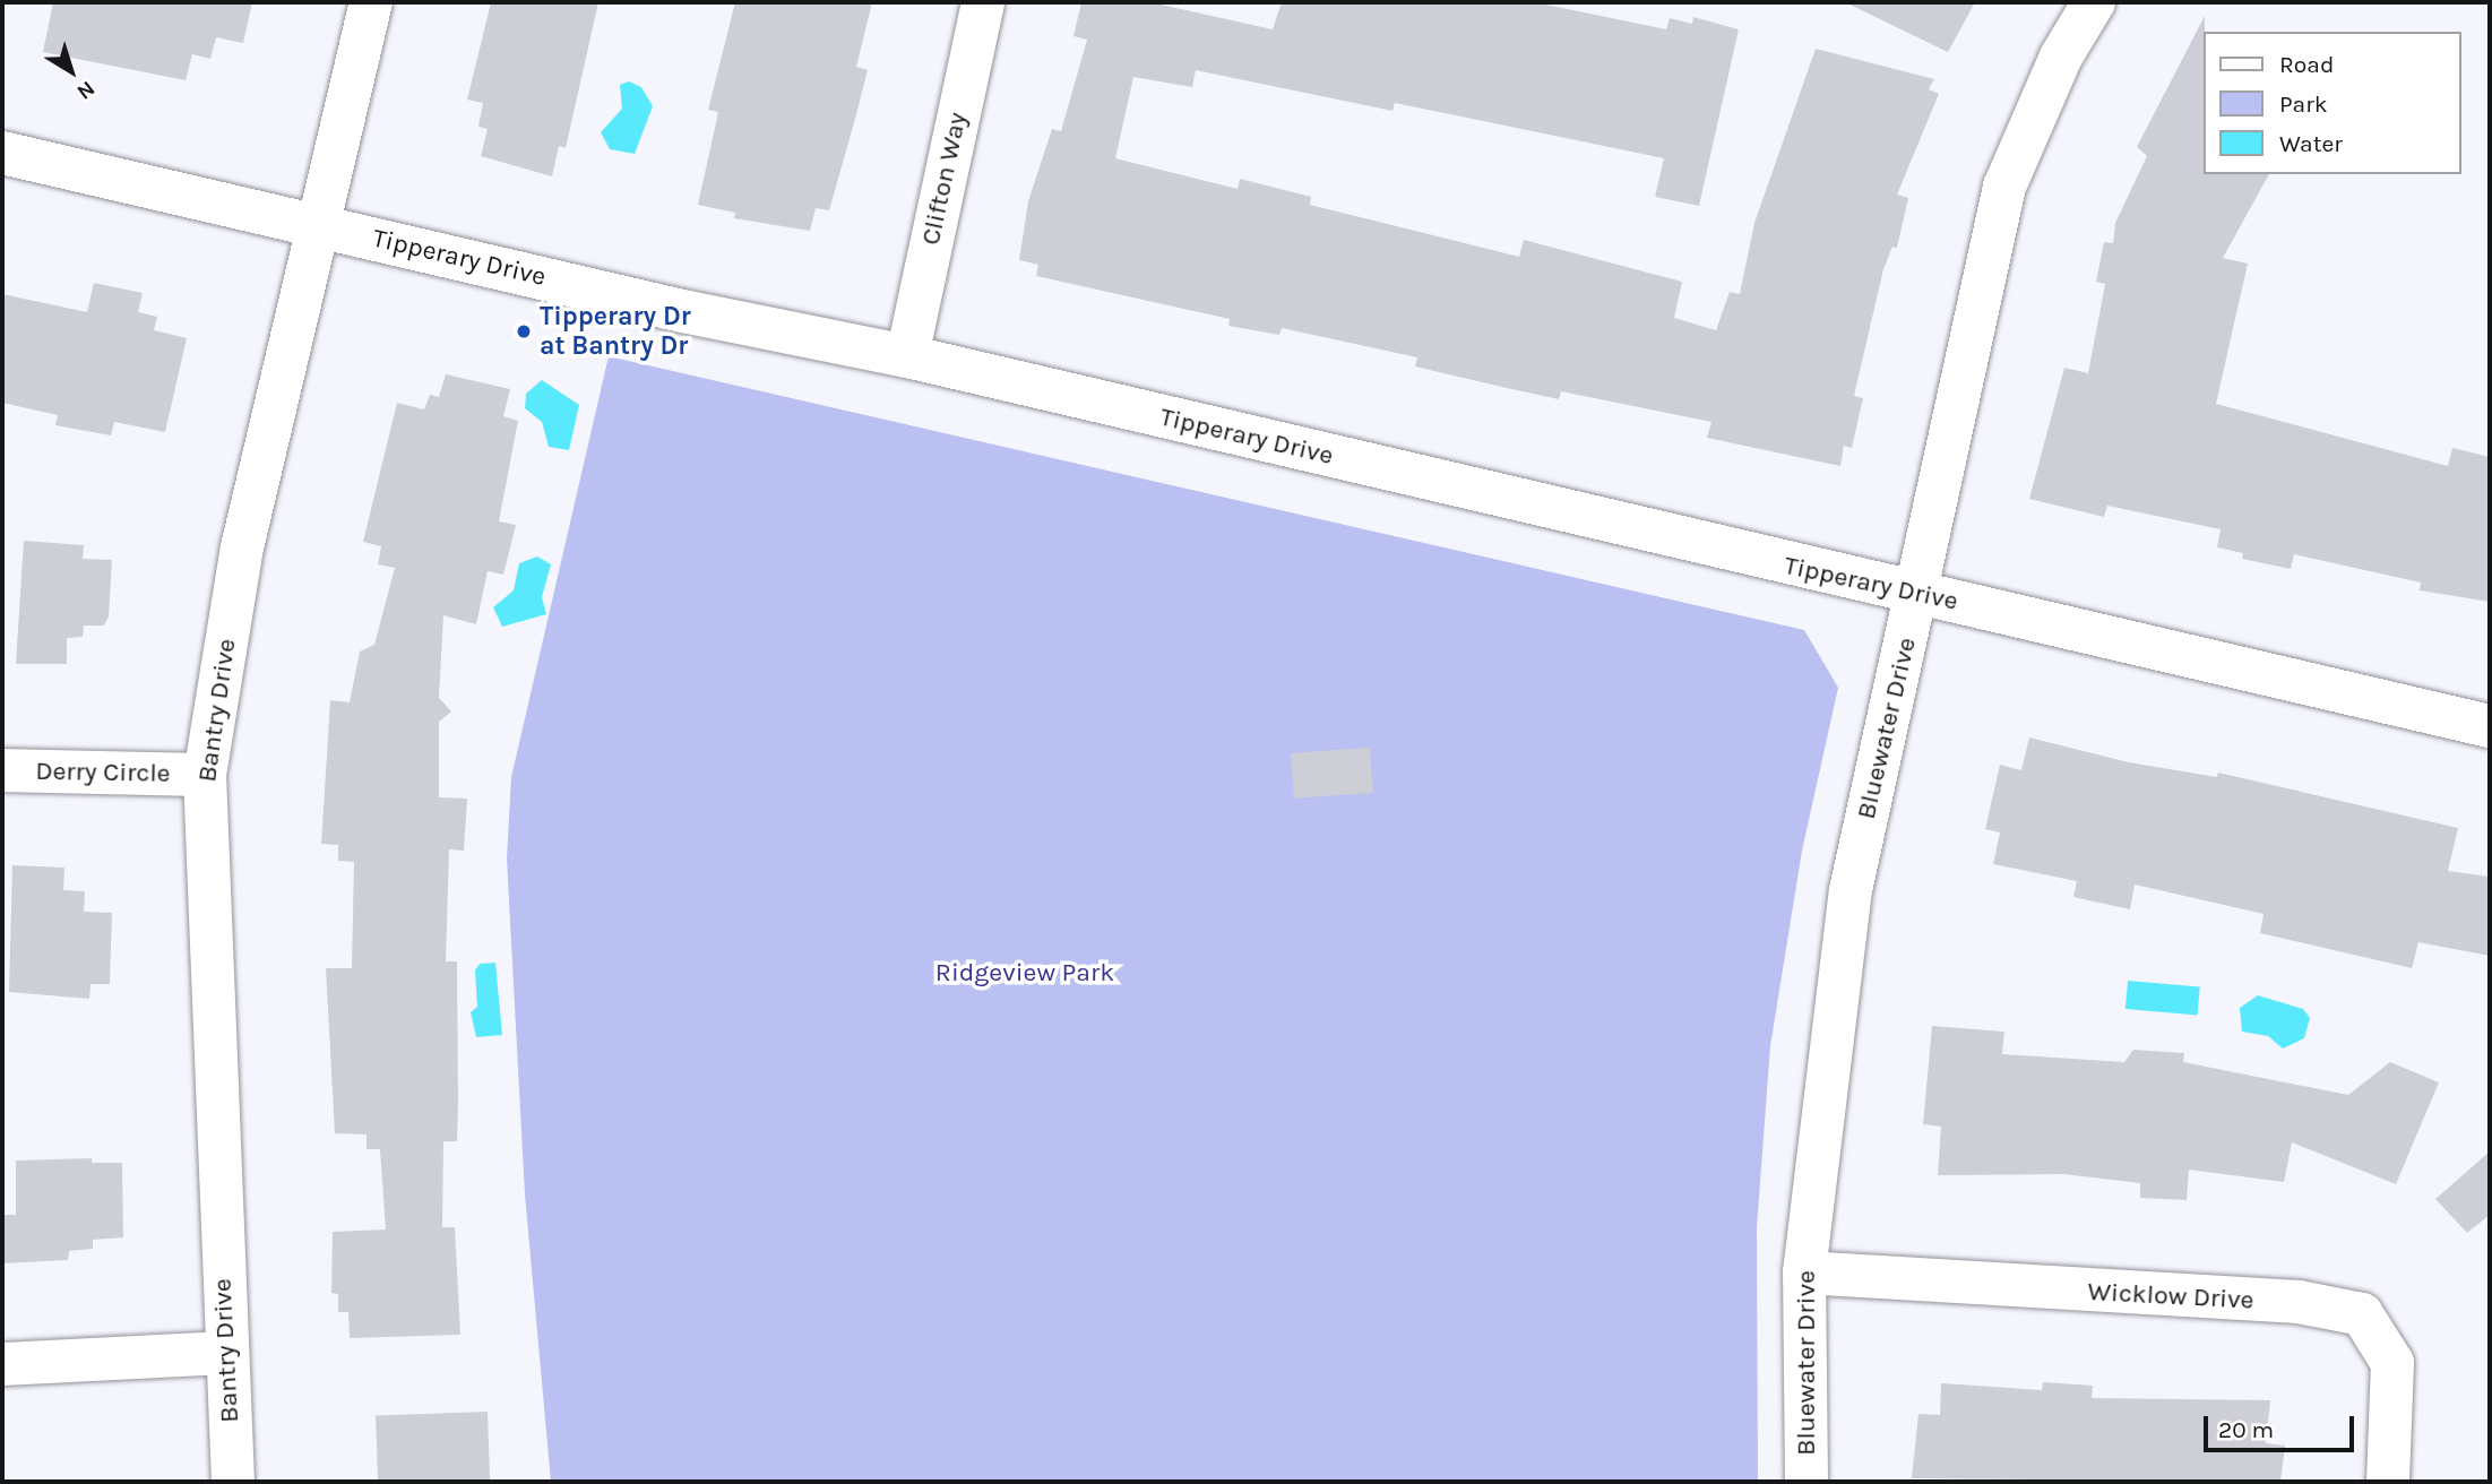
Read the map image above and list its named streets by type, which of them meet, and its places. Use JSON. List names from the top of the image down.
{
  "streets": {
    "street": [
      "Clifton Way",
      "Tipperary Drive",
      "Bantry Drive",
      "Bluewater Drive",
      "Derry Circle",
      "Wicklow Drive"
    ]
  },
  "crossings": [
    ["Clifton Way", "Tipperary Drive"],
    ["Tipperary Drive", "Bantry Drive"],
    ["Tipperary Drive", "Bluewater Drive"],
    ["Bantry Drive", "Derry Circle"],
    ["Bluewater Drive", "Wicklow Drive"]
  ],
  "parks": ["Ridgeview Park"],
  "places": ["Tipperary Dr at Bantry Dr"],
  "legend": ["Road", "Park", "Water"],
  "scale_bar": "20 m",
  "north": "bottom right"
}
